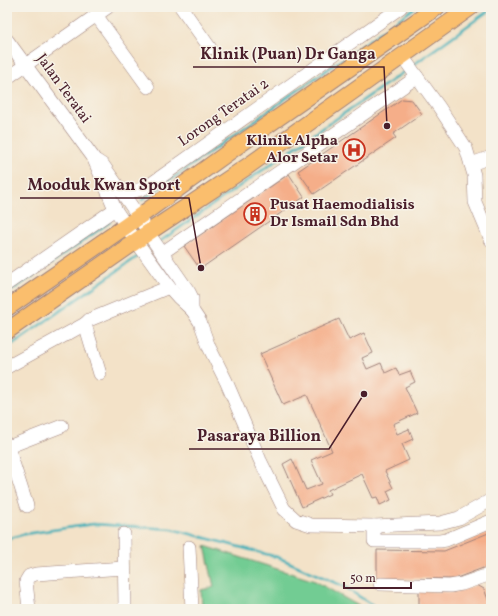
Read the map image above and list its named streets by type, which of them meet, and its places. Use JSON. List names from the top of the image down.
{
  "streets": {
    "street": ["Jalan Teratai", "Lorong Teratai 2"]
  },
  "crossings": [
    ["Jalan Teratai", "Lorong Teratai 2"]
  ],
  "places": {
    "other": ["Klinik (Puan) Dr Ganga", "Mooduk Kwan Sport", "Pasaraya Billion"],
    "hospital": ["Klinik Alpha Alor Setar"],
    "building": ["Pusat Haemodialisis Dr Ismail Sdn Bhd"]
  },
  "scale_bar": "50 m"
}
